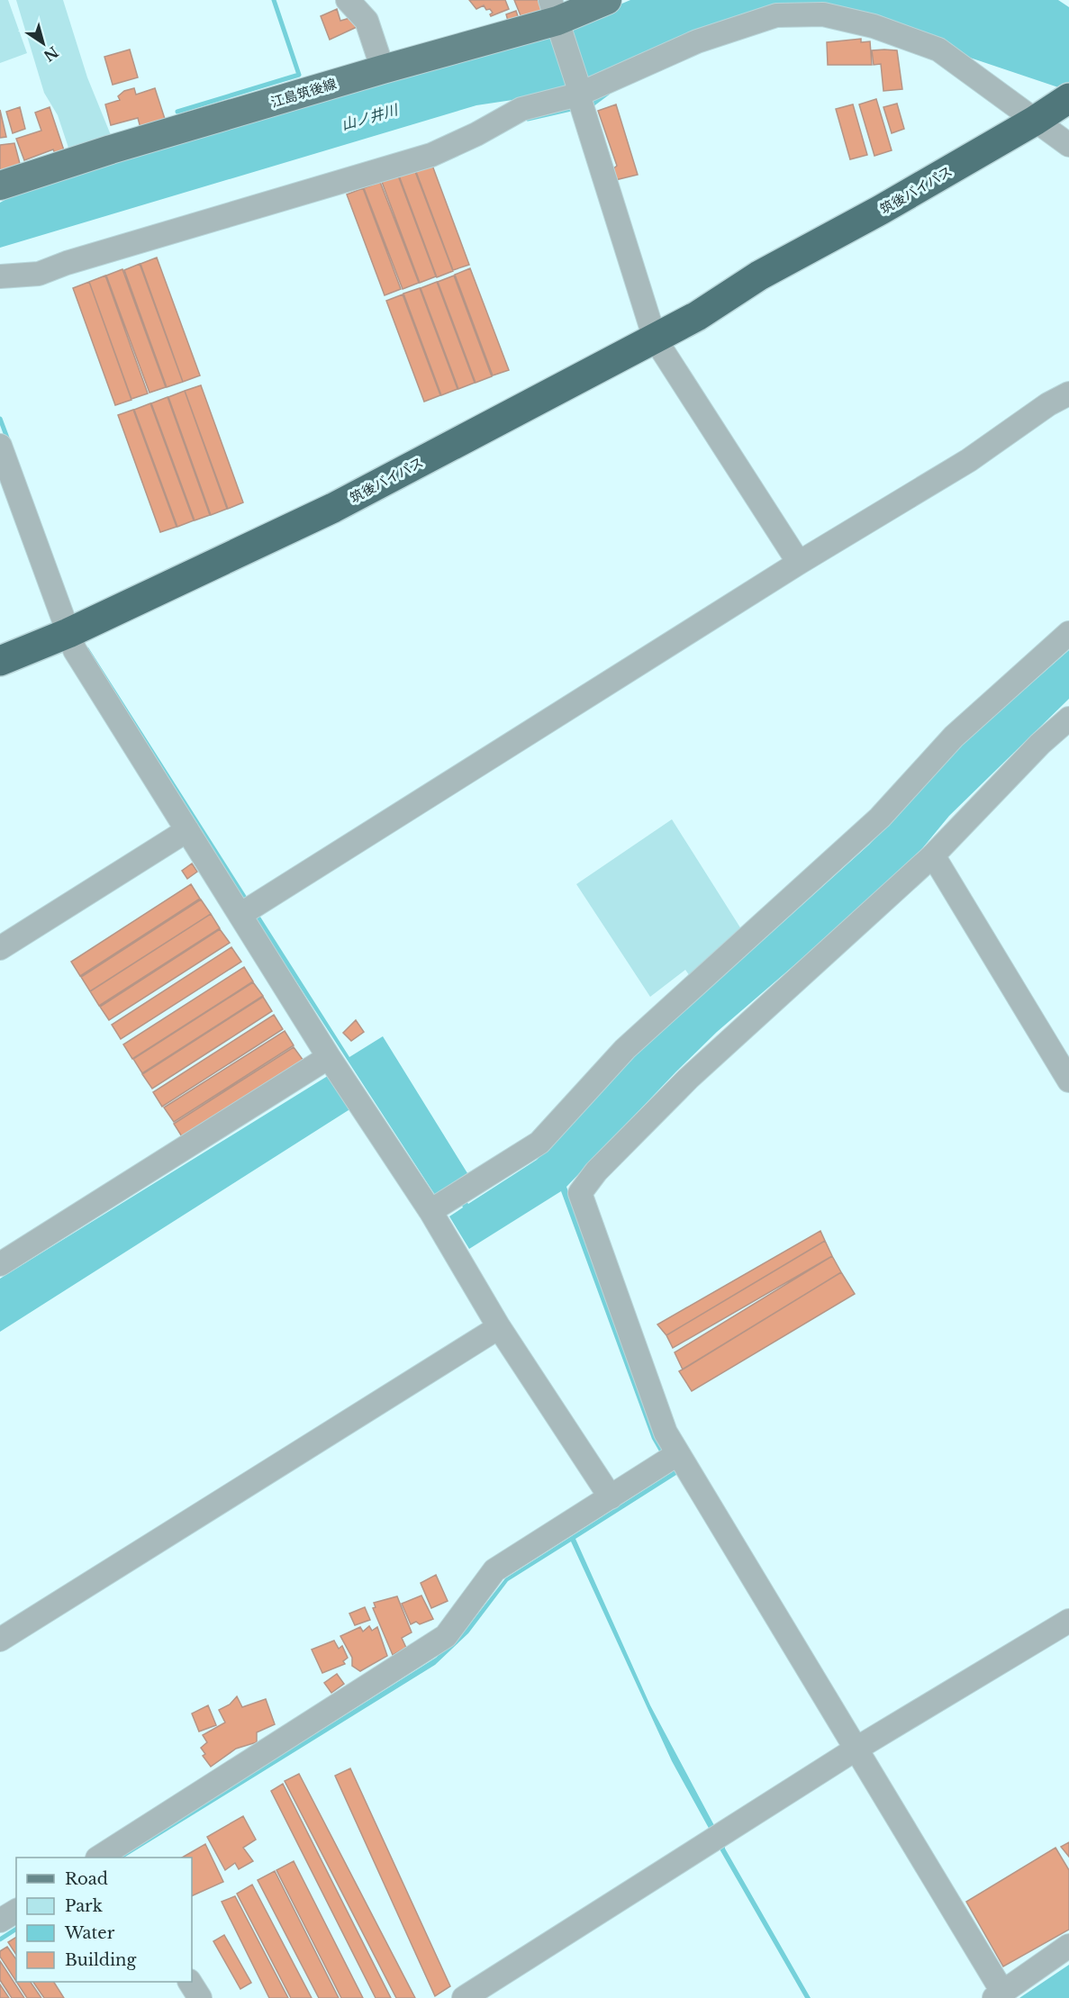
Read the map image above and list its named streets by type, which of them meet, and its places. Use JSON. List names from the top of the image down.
{
  "streets": {
    "highway": ["筑後バイパス"],
    "main road": ["江島筑後線"]
  },
  "water": ["山ノ井川"],
  "legend": [
    "Road",
    "Park",
    "Water",
    "Building"
  ],
  "north": "bottom right"
}
